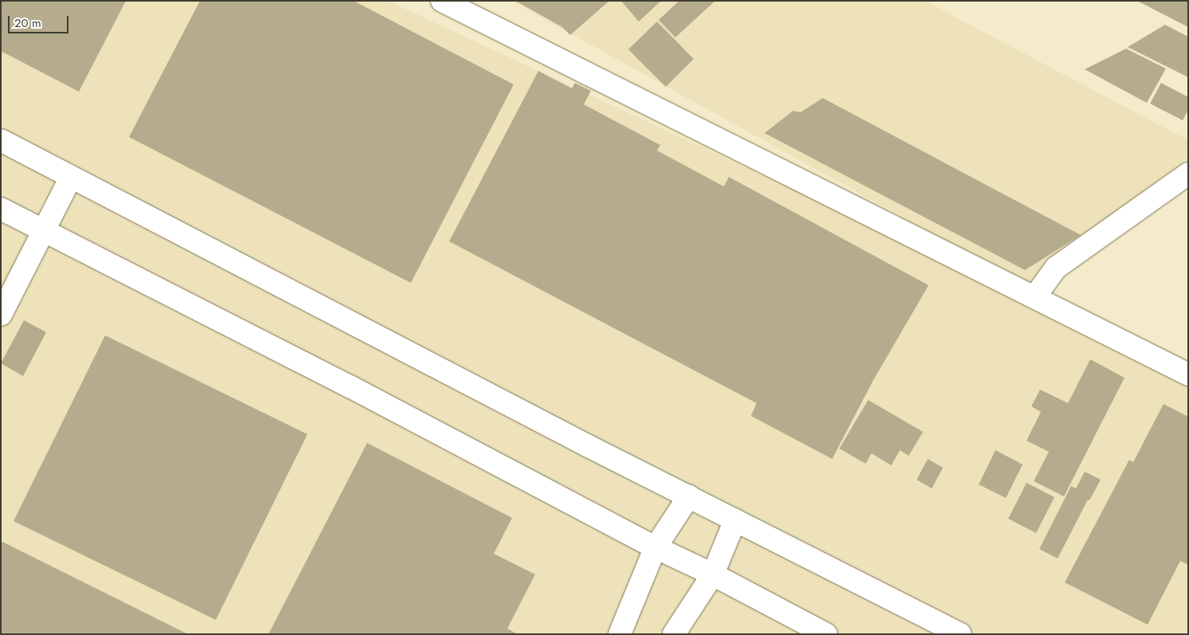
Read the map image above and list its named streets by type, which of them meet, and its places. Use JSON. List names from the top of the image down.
{
  "scale_bar": "20 m"
}
